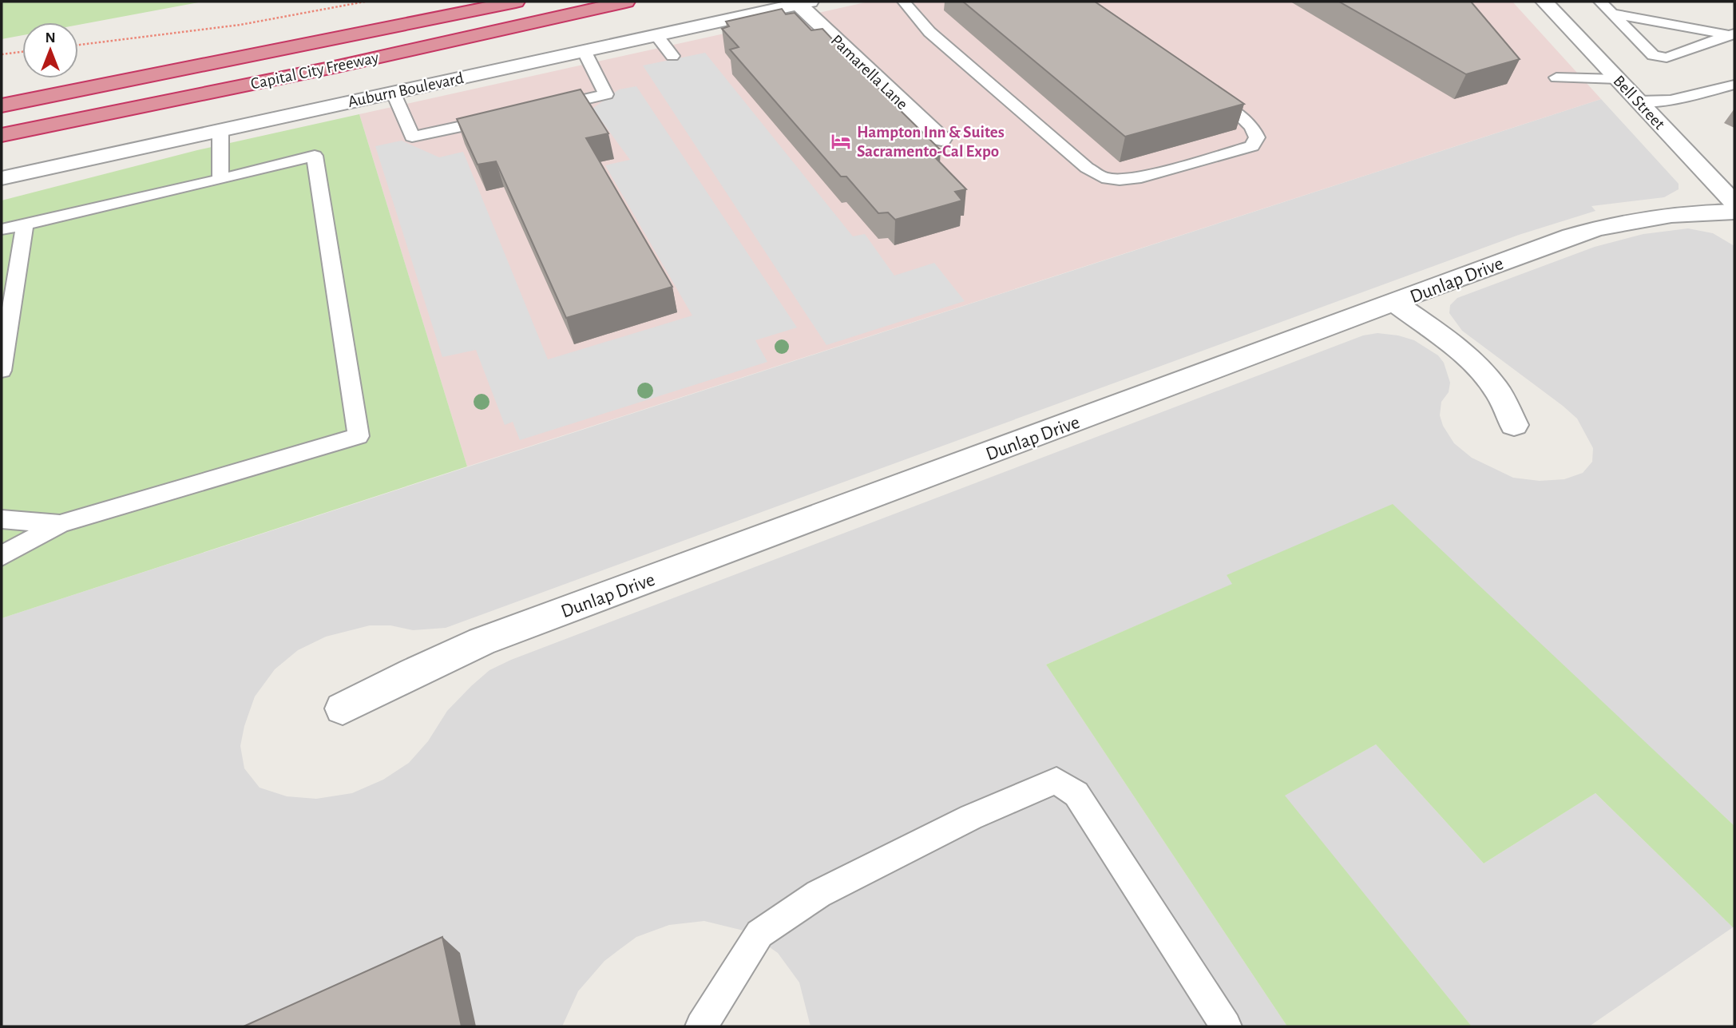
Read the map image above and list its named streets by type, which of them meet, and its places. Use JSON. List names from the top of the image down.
{
  "streets": {
    "highway": ["Capital City Freeway"],
    "street": [
      "Pamarella Lane",
      "Auburn Boulevard",
      "Bell Street",
      "Dunlap Drive"
    ]
  },
  "crossings": [
    ["Pamarella Lane", "Auburn Boulevard"]
  ],
  "places": {
    "hotel": ["Hampton Inn & Suites Sacramento-Cal Expo"]
  },
  "north": "top"
}
